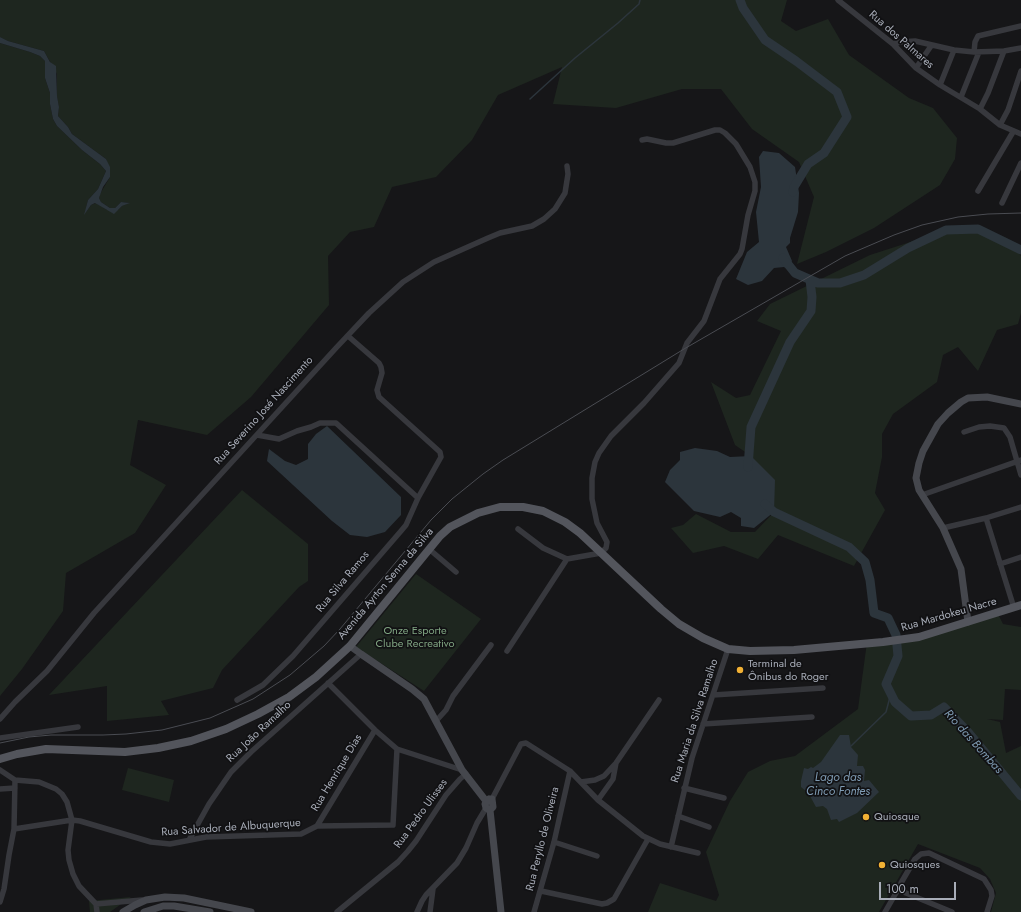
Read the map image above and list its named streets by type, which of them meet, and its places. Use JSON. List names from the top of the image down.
{
  "streets": {
    "main road": ["Avenida Ayrton Senna da Silva", "Rua Mardokeu Nacre"],
    "street": [
      "Rua dos Palmares",
      "Rua Severino José Nascimento",
      "Rua Silva Ramos",
      "Rua Maria da Silva Ramalho",
      "Rua João Ramalho",
      "Rua Henrique Dias",
      "Rua Pedro Ulisses",
      "Rua Salvador de Albuquerque",
      "Rua Peryllo de Oliveira"
    ]
  },
  "crossings": [
    ["Rua Severino José Nascimento", "Rua Silva Ramos"],
    ["Avenida Ayrton Senna da Silva", "Rua Mardokeu Nacre"],
    ["Avenida Ayrton Senna da Silva", "Rua Maria da Silva Ramalho"],
    ["Rua João Ramalho", "Rua Salvador de Albuquerque"],
    ["Rua Henrique Dias", "Rua Salvador de Albuquerque"]
  ],
  "water": ["Rio das Bombas", "Lago das Cinco Fontes"],
  "parks": ["Onze Esporte Clube Recreativo"],
  "places": ["Terminal de Ônibus do Roger", "Quiosque", "Quiosques"],
  "scale_bar": "100 m"
}
